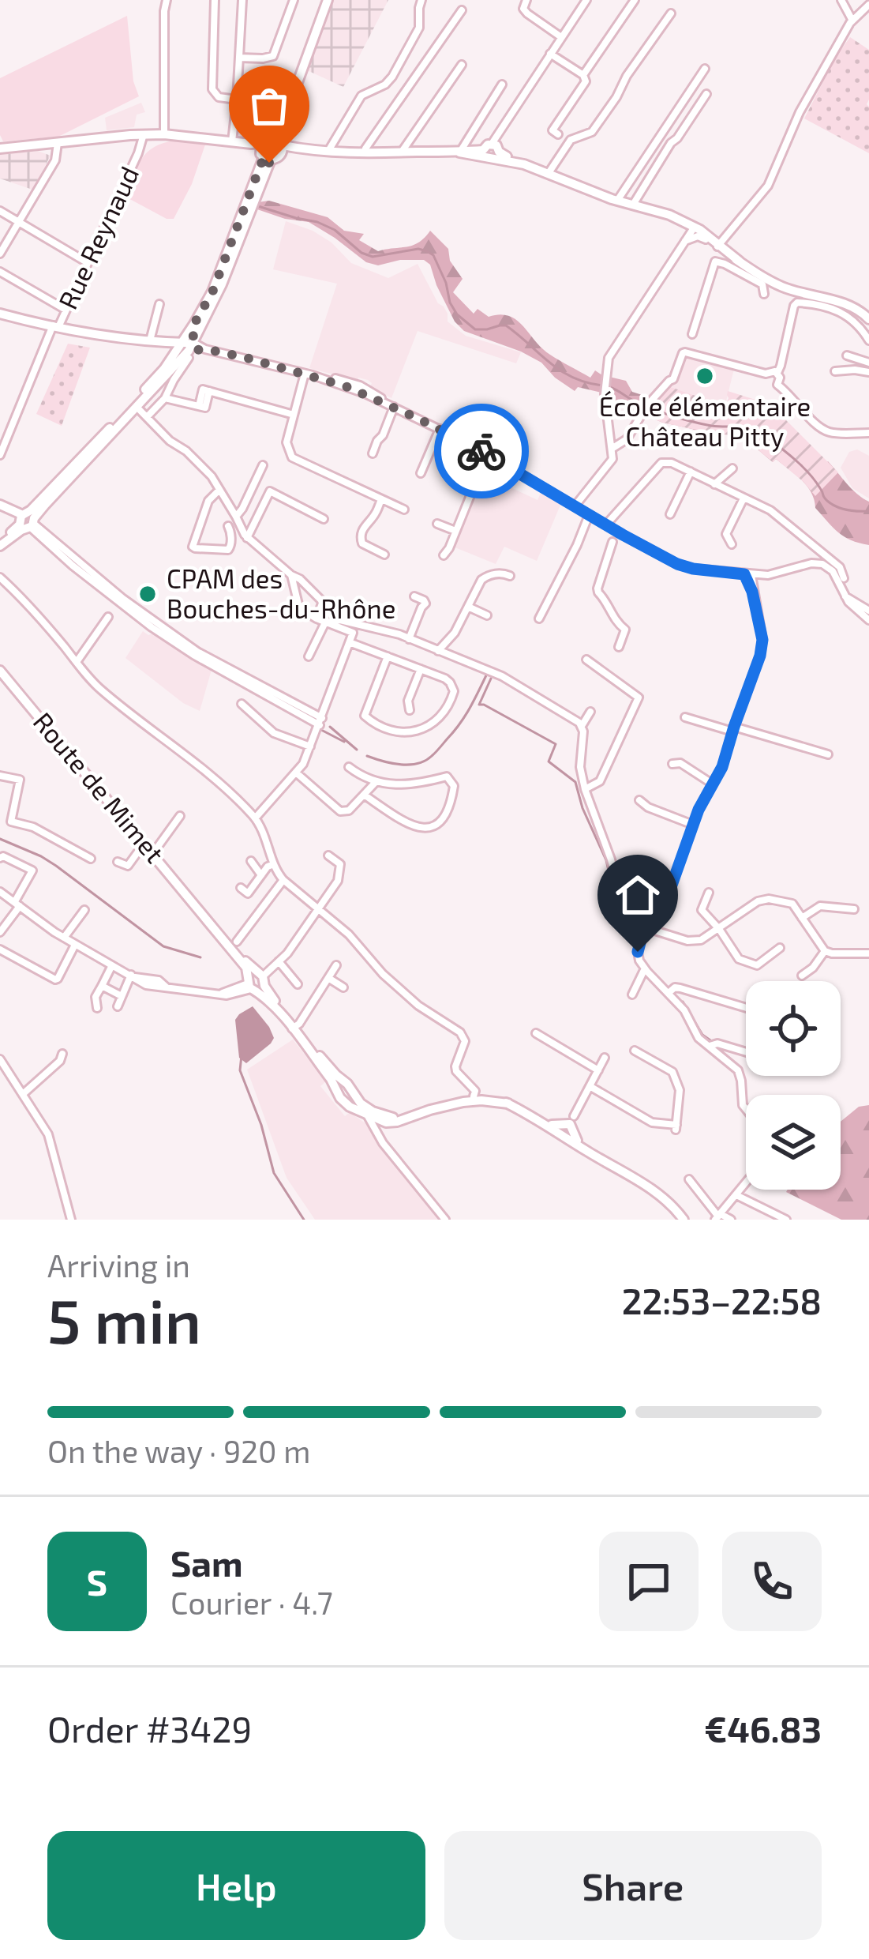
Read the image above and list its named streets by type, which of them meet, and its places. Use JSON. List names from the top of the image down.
{
  "streets": {
    "street": ["Rue Reynaud", "Route de Mimet"]
  },
  "places": ["École élémentaire Château Pitty", "CPAM des Bouches-du-Rhône"],
  "page": {
    "heading": ["5 min", "Arriving in", "22:53–22:58"],
    "panel": [
      "Sam",
      "Courier · 4.7",
      "Order #3429",
      "€46.83"
    ],
    "bar": "On the way · 920 m",
    "round": "S",
    "buttons": ["Help", "Share"]
  }
}
